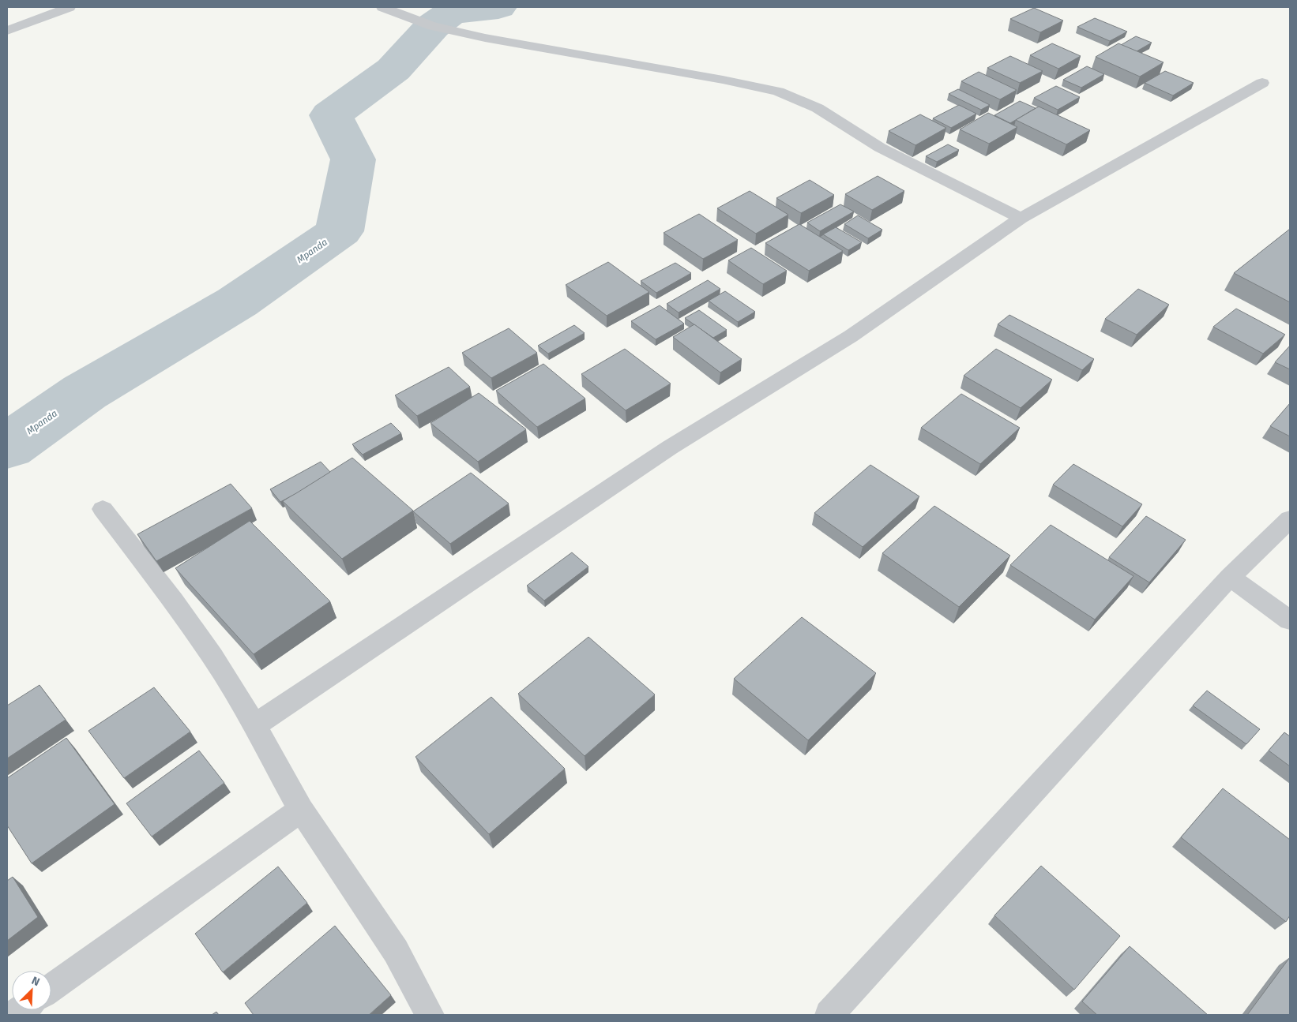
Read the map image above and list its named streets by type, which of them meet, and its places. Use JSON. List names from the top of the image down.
{
  "water": ["Mpanda"],
  "north": "top right"
}
